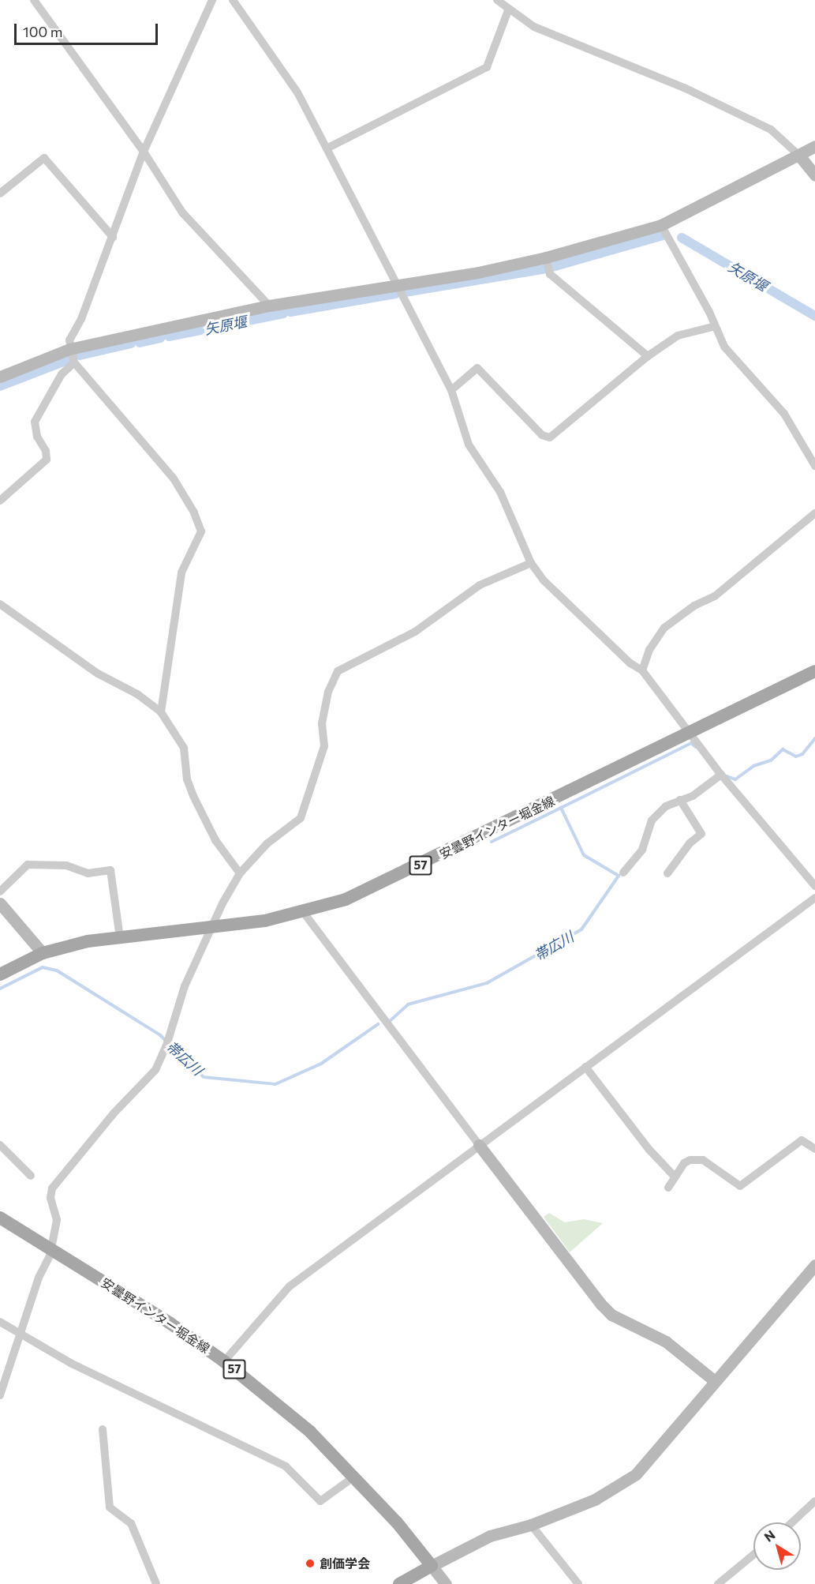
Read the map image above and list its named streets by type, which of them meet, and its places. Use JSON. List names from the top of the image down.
{
  "streets": {
    "main road": ["安曇野インター堀金線", "57"]
  },
  "water": ["矢原堰", "帯広川"],
  "places": ["創価学会"],
  "scale_bar": "100 m",
  "north": "top left"
}
